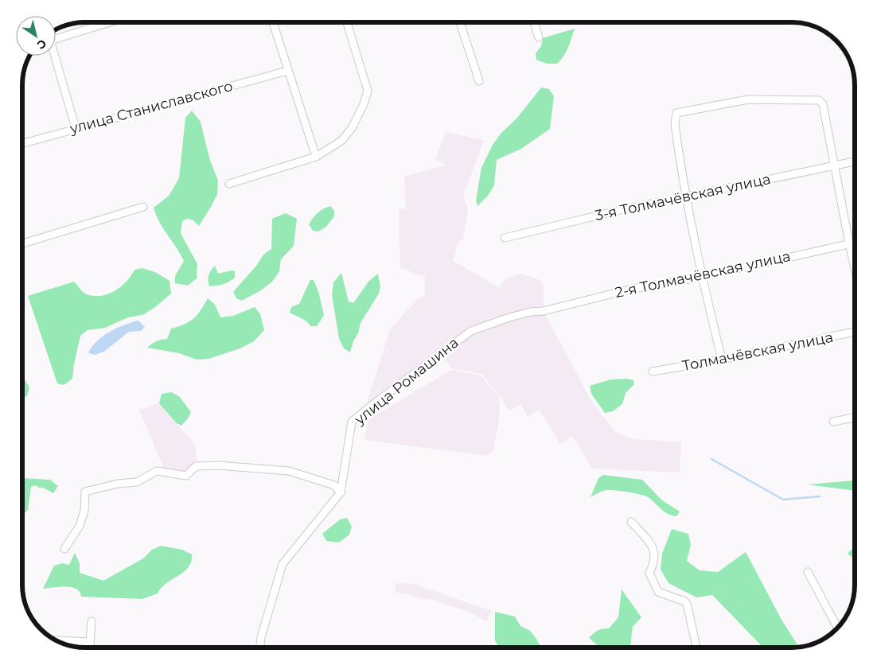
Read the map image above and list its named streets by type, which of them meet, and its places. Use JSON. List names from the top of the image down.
{
  "streets": {
    "street": [
      "улица Станиславского",
      "3-я Толмачёвская улица",
      "2-я Толмачёвская улица",
      "Толмачёвская улица",
      "улица Ромашина"
    ]
  },
  "crossings": [
    ["2-я Толмачёвская улица", "улица Ромашина"]
  ],
  "north": "bottom right"
}
